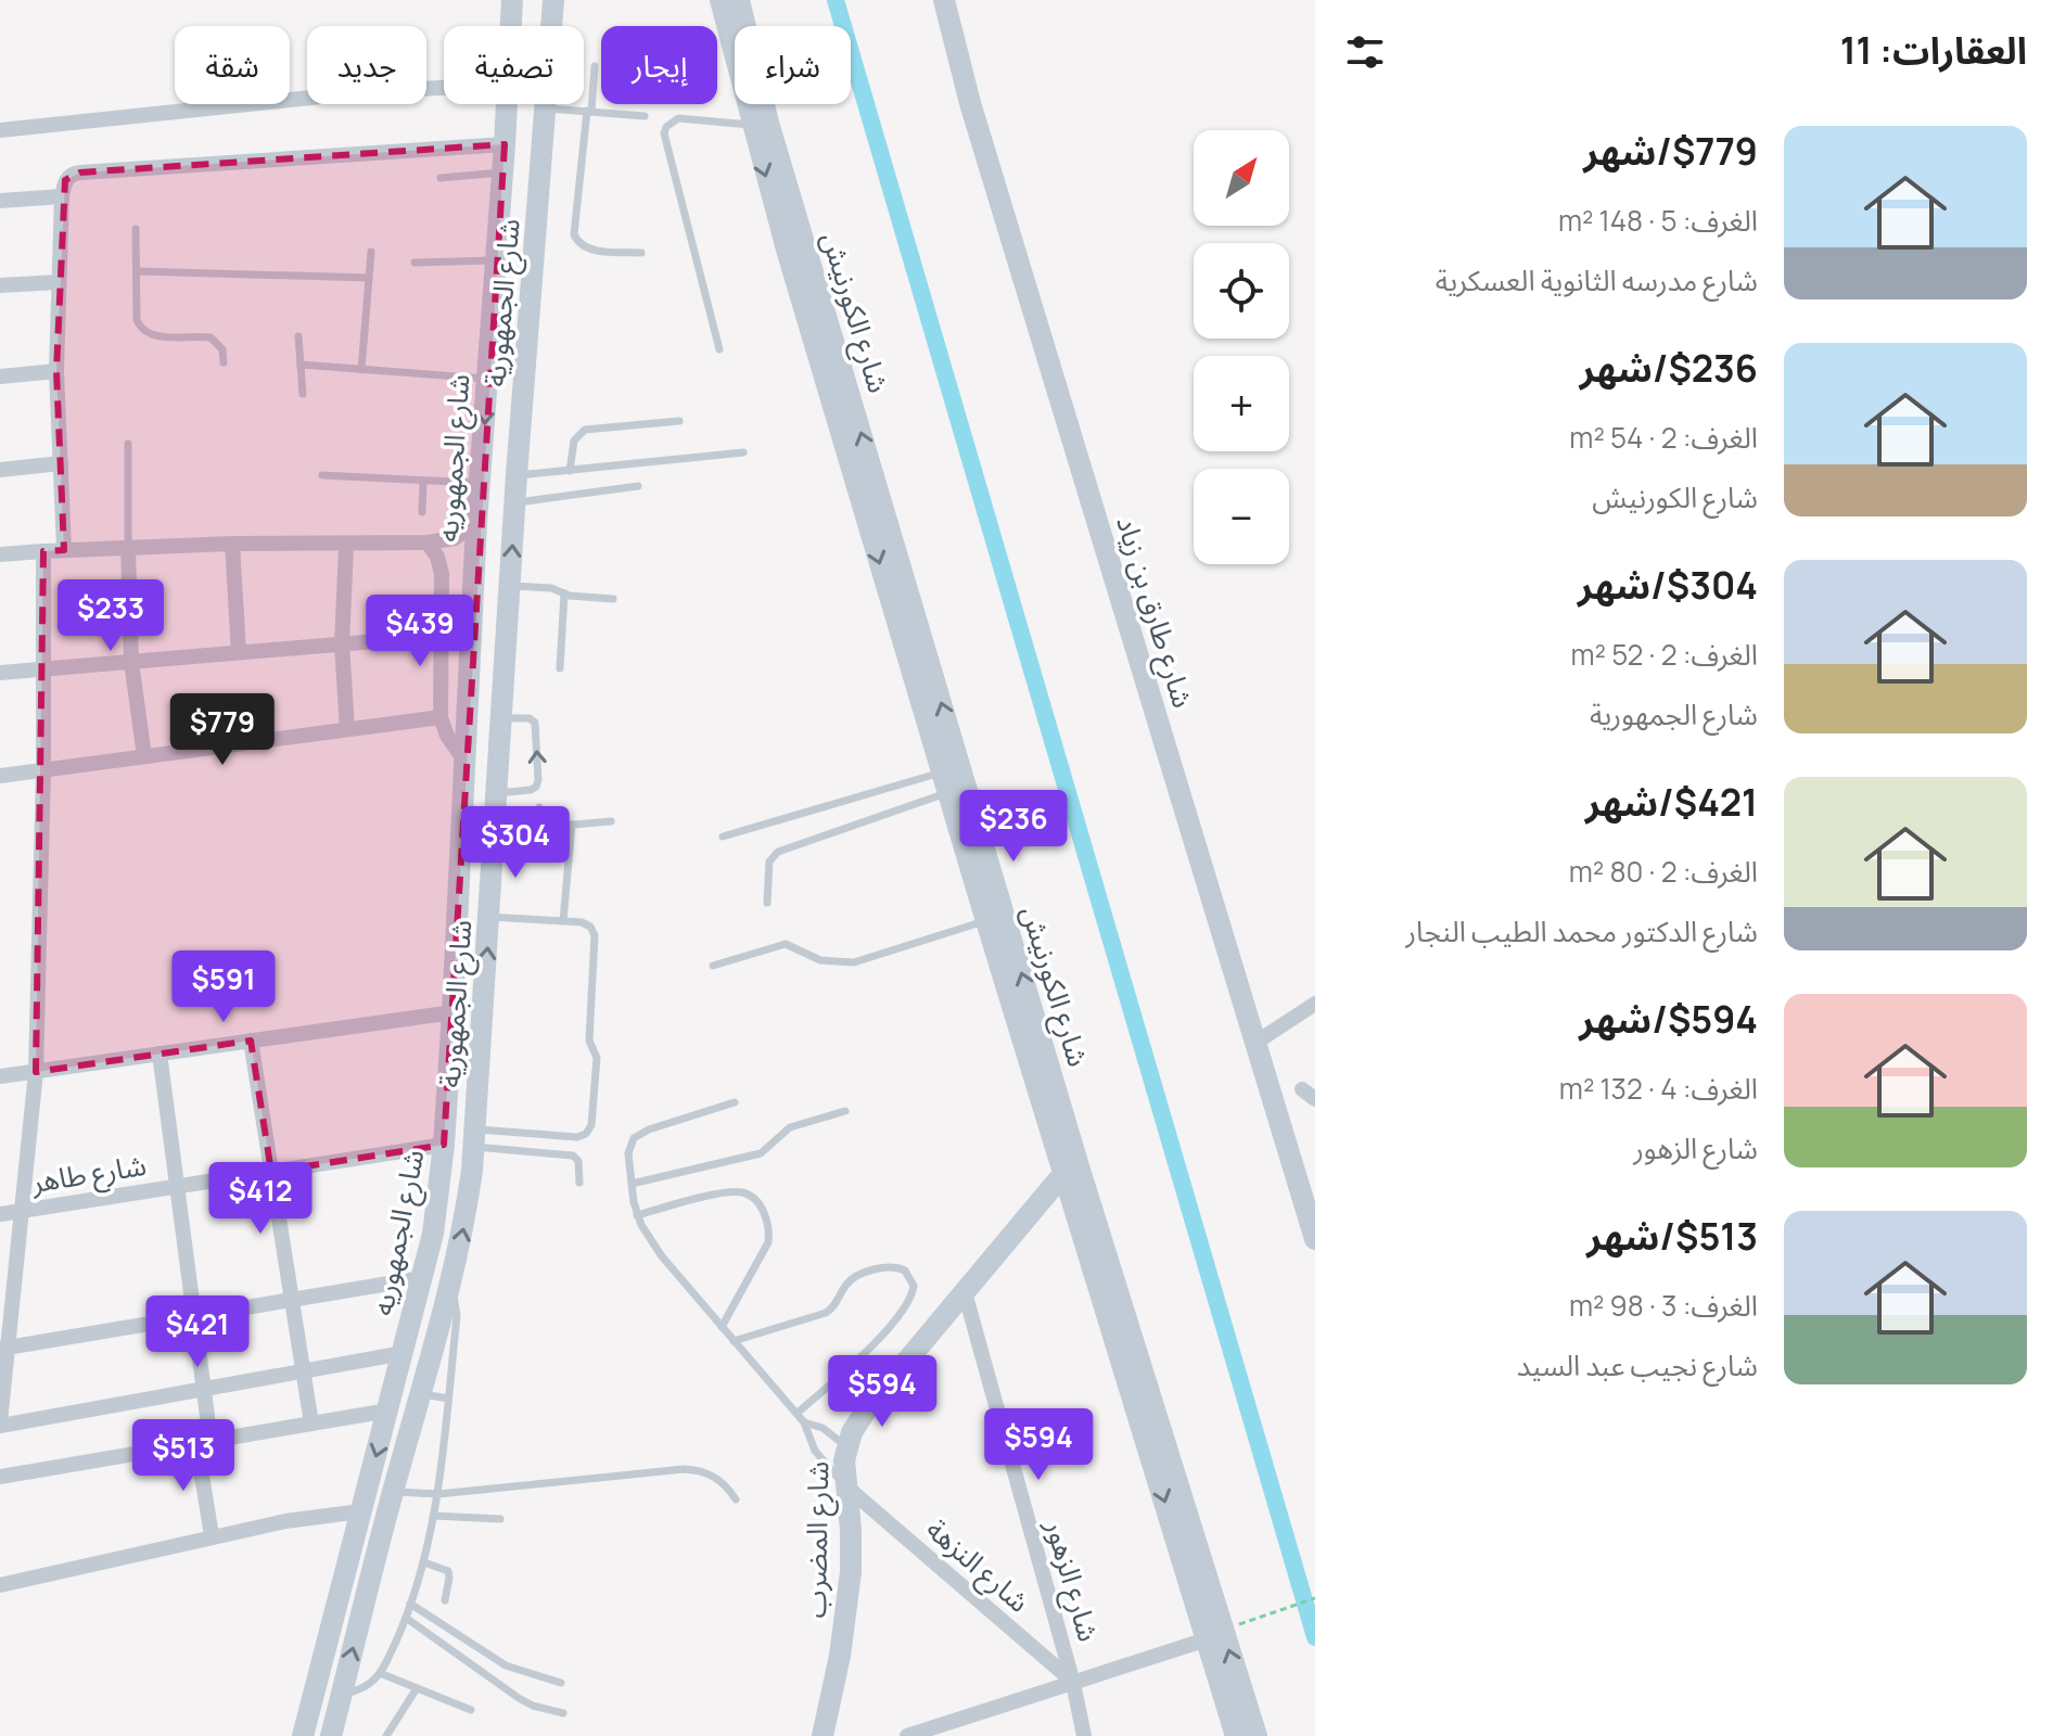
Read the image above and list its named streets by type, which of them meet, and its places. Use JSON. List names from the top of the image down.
{
  "streets": {
    "main road": [
      "شارع الجمهورية",
      "شارع الكورنيش",
      "شارع الجمهوريه",
      "شارع طارق بن زياد",
      "شارع المضرب"
    ],
    "street": ["شارع طاهر", "شارع النزهة", "شارع الزهور"]
  },
  "crossings": [
    ["شارع الكورنيش", "شارع المضرب"],
    ["شارع الجمهوريه", "شارع طاهر"],
    ["شارع المضرب", "شارع النزهة"],
    ["شارع المضرب", "شارع الزهور"],
    ["شارع النزهة", "شارع الزهور"]
  ],
  "one_way": ["شارع الجمهورية"],
  "north": "top right",
  "page": {
    "heading": "العقارات: 11",
    "chip": [
      "شراء",
      "إيجار",
      "تصفية",
      "جديد",
      "شقة"
    ],
    "list": [
      {
        "name": "$779/شهر",
        "note": "الغرف: 5 · 148 m² · شارع مدرسه الثانوية العسكرية"
      },
      {
        "name": "$236/شهر",
        "note": "الغرف: 2 · 54 m² · شارع الكورنيش"
      },
      {
        "name": "$304/شهر",
        "note": "الغرف: 2 · 52 m² · شارع الجمهورية"
      },
      {
        "name": "$421/شهر",
        "note": "الغرف: 2 · 80 m² · شارع الدكتور محمد الطيب النجار"
      },
      {
        "name": "$594/شهر",
        "note": "الغرف: 4 · 132 m² · شارع الزهور"
      },
      {
        "name": "$513/شهر",
        "note": "الغرف: 3 · 98 m² · شارع نجيب عبد السيد"
      }
    ],
    "map_buttons": ["+", "−"],
    "price": [
      "$233",
      "$439",
      "$779",
      "$236",
      "$304",
      "$591",
      "$412",
      "$421",
      "$594",
      "$594",
      "$513"
    ]
  }
}
